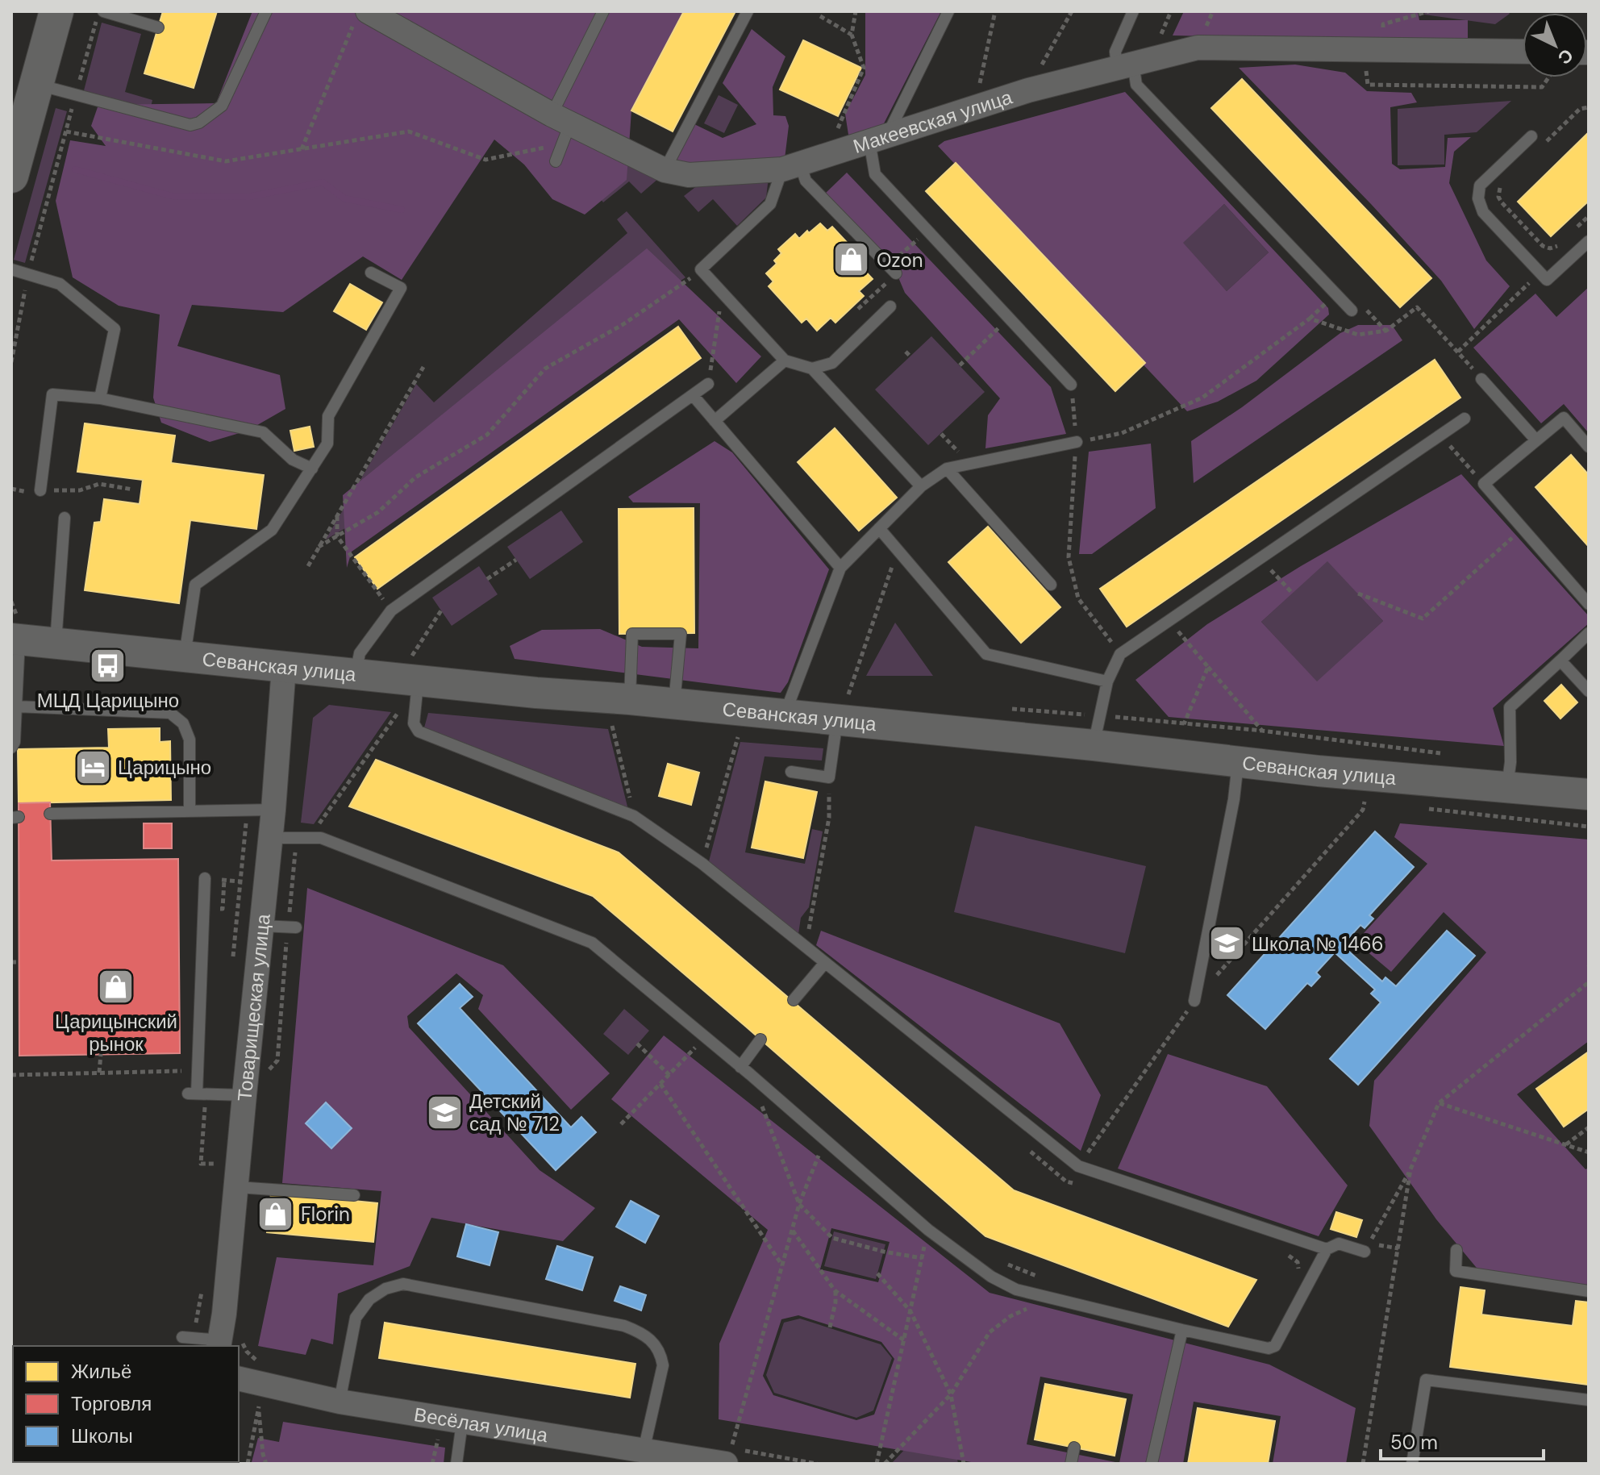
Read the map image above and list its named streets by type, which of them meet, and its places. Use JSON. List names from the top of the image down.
{
  "streets": {
    "street": [
      "Макеевская улица",
      "Севанская улица",
      "Товарищеская улица",
      "Весёлая улица"
    ]
  },
  "crossings": [
    ["Севанская улица", "Товарищеская улица"]
  ],
  "places": {
    "shop": ["Ozon", "Царицынский рынок", "Florin"],
    "bus stop": ["МЦД Царицыно"],
    "hotel": ["Царицыно"],
    "school or university": ["Школа № 1466", "Детский сад № 712"]
  },
  "legend": ["Жильё", "Торговля", "Школы"],
  "scale_bar": "50 m",
  "north": "bottom right"
}
